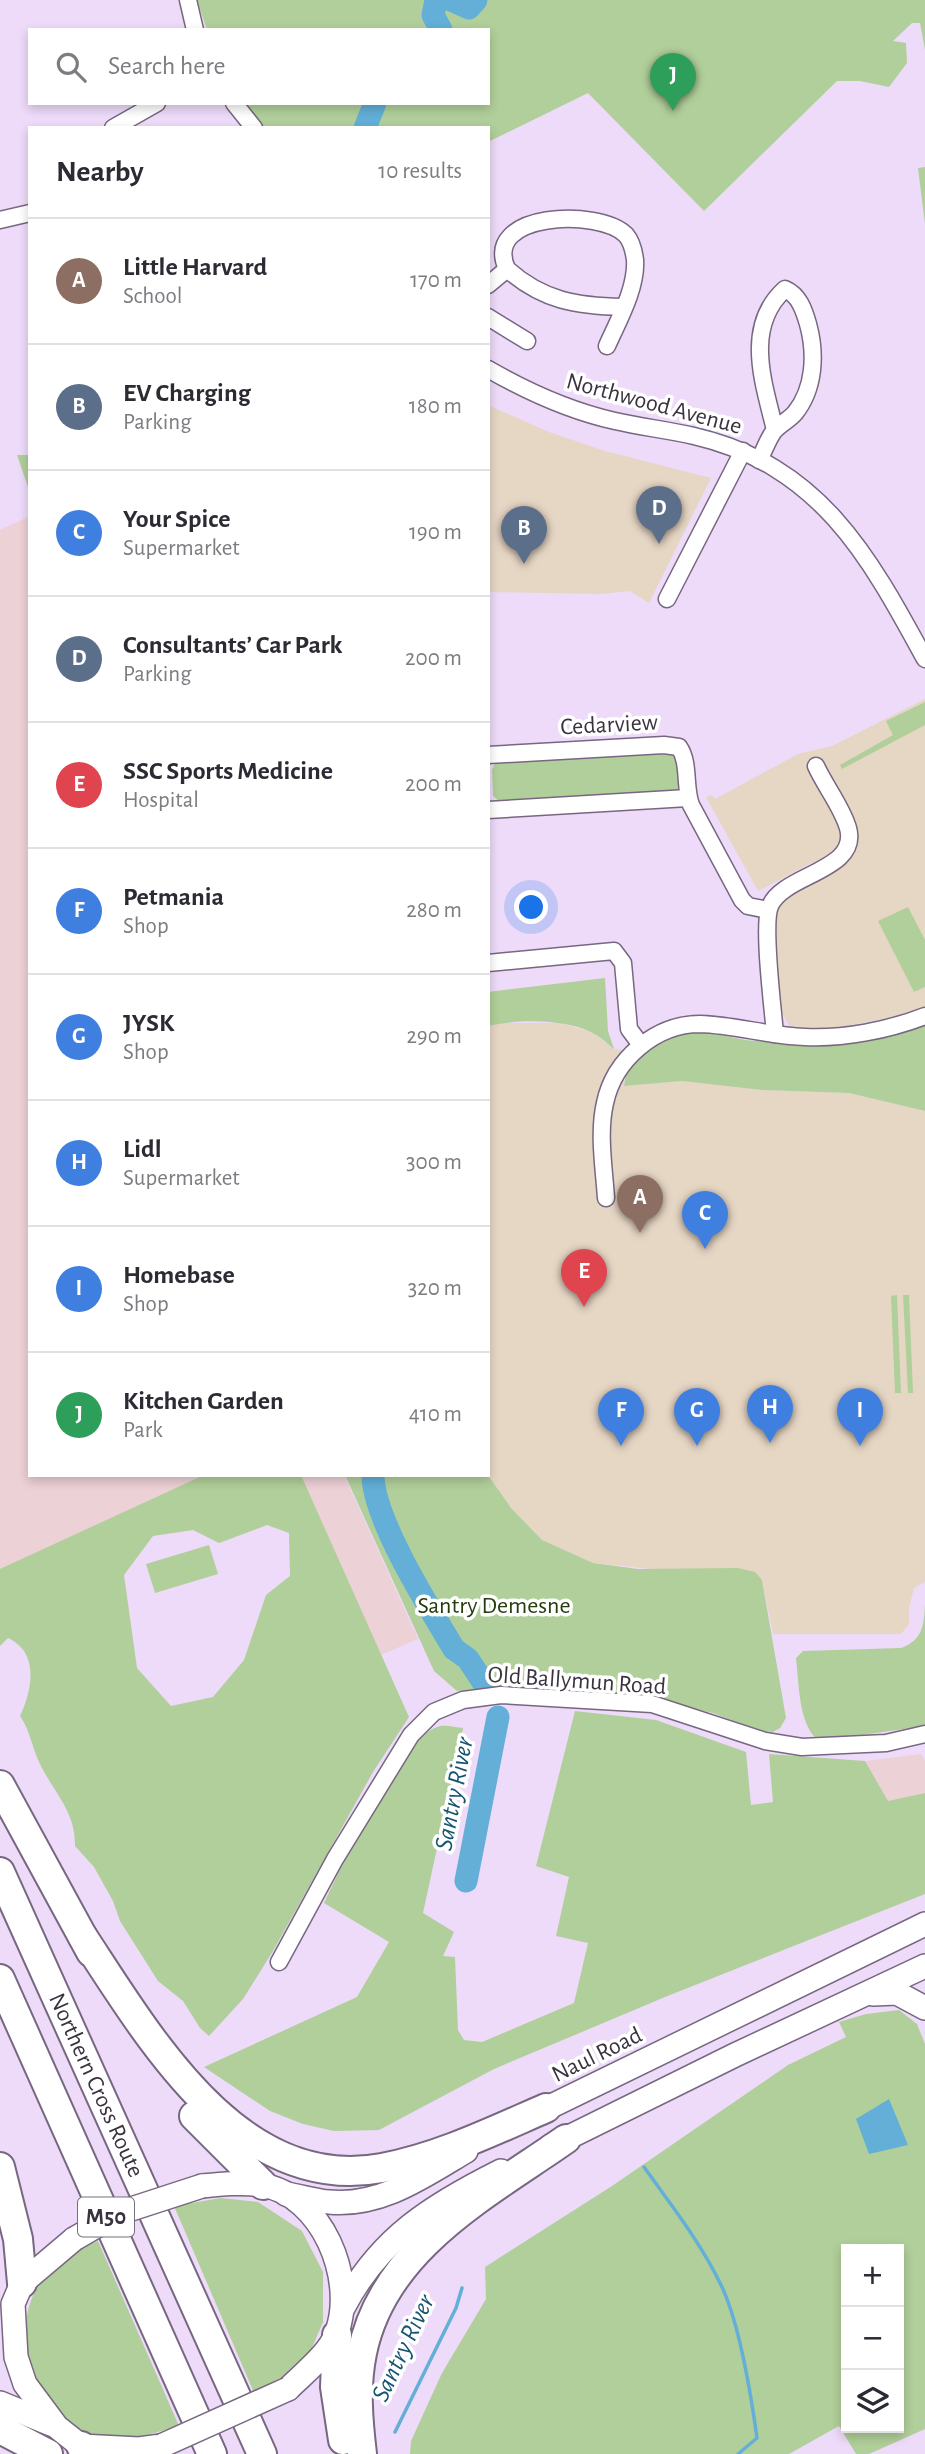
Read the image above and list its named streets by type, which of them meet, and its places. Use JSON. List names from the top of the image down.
{
  "streets": {
    "highway": ["Northern Cross Route", "M50"],
    "main road": ["Naul Road"],
    "street": ["Northwood Avenue", "Cedarview", "Old Ballymun Road"]
  },
  "water": ["Santry River"],
  "parks": ["Santry Demesne"],
  "page": {
    "search": "Search here",
    "pins": [
      "J",
      "D",
      "B",
      "A",
      "C",
      "E",
      "H",
      "F",
      "G",
      "I"
    ],
    "heading": ["Nearby", "10 results"],
    "list": [
      {
        "mark": "A",
        "name": "Little Harvard",
        "note": "School",
        "value": "170 m"
      },
      {
        "mark": "B",
        "name": "EV Charging",
        "note": "Parking",
        "value": "180 m"
      },
      {
        "mark": "C",
        "name": "Your Spice",
        "note": "Supermarket",
        "value": "190 m"
      },
      {
        "mark": "D",
        "name": "Consultants’ Car Park",
        "note": "Parking",
        "value": "200 m"
      },
      {
        "mark": "E",
        "name": "SSC Sports Medicine",
        "note": "Hospital",
        "value": "200 m"
      },
      {
        "mark": "F",
        "name": "Petmania",
        "note": "Shop",
        "value": "280 m"
      },
      {
        "mark": "G",
        "name": "JYSK",
        "note": "Shop",
        "value": "290 m"
      },
      {
        "mark": "H",
        "name": "Lidl",
        "note": "Supermarket",
        "value": "300 m"
      },
      {
        "mark": "I",
        "name": "Homebase",
        "note": "Shop",
        "value": "320 m"
      },
      {
        "mark": "J",
        "name": "Kitchen Garden",
        "note": "Park",
        "value": "410 m"
      }
    ],
    "map_buttons": ["+", "−"]
  }
}
